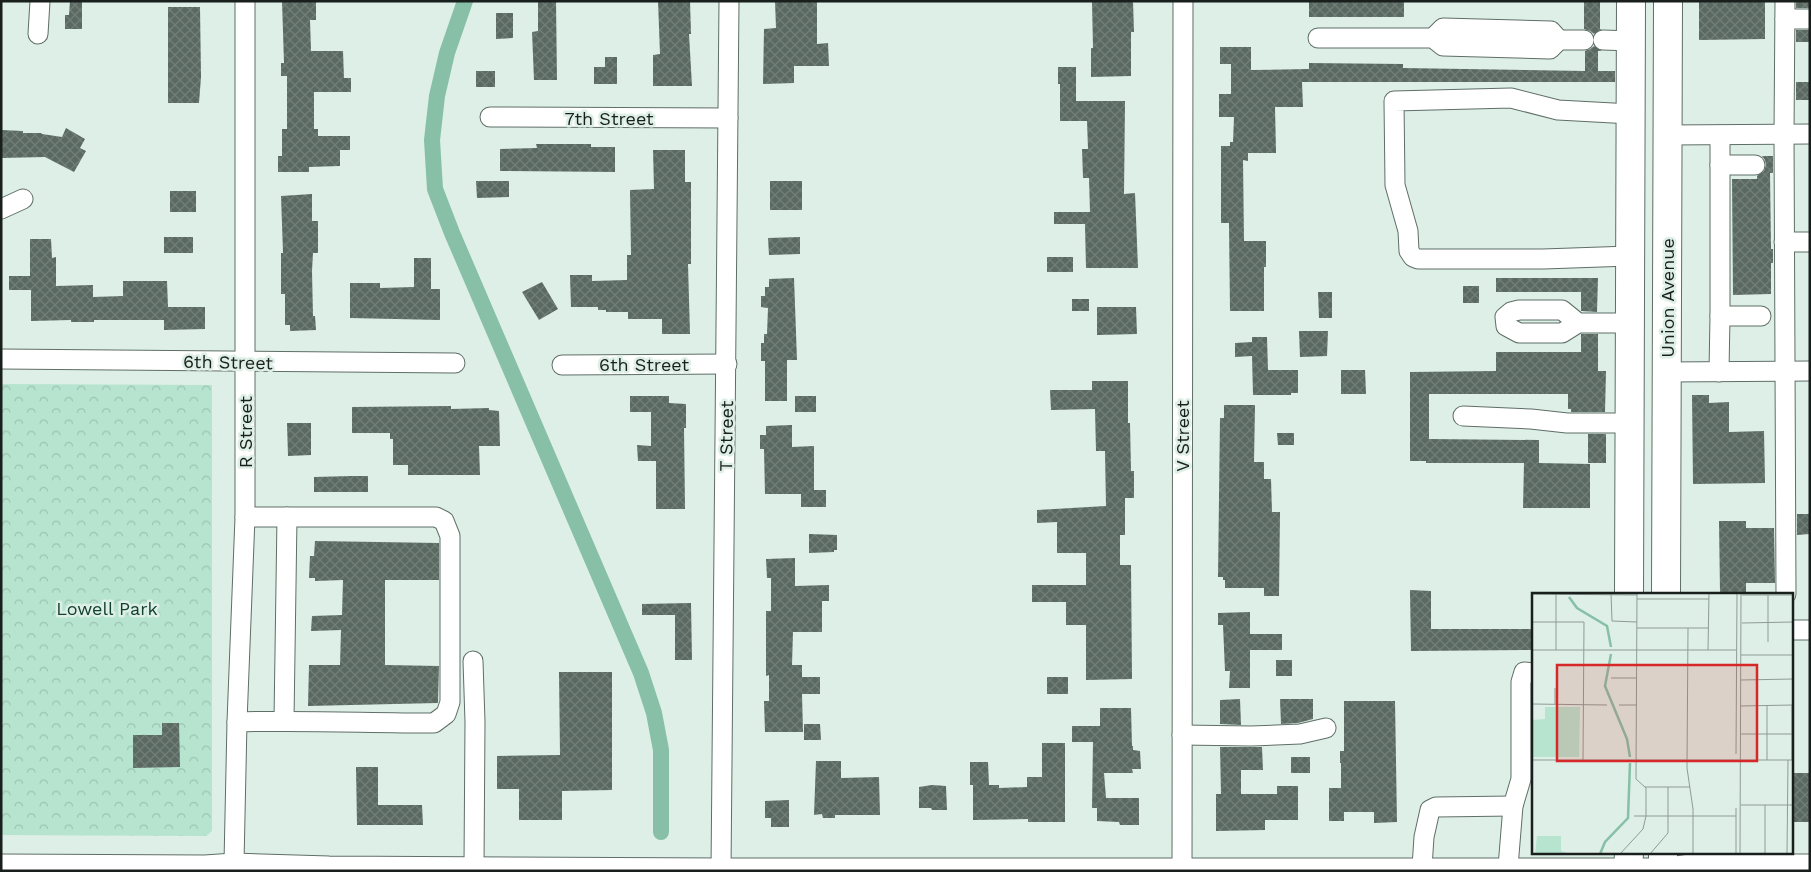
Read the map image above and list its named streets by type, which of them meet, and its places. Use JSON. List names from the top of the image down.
{
  "streets": {
    "highway": ["Union Avenue"],
    "street": [
      "7th Street",
      "6th Street",
      "R Street",
      "T Street",
      "V Street"
    ]
  },
  "crossings": [
    ["7th Street", "T Street"],
    ["6th Street", "R Street"],
    ["6th Street", "T Street"]
  ],
  "parks": ["Lowell Park"]
}
